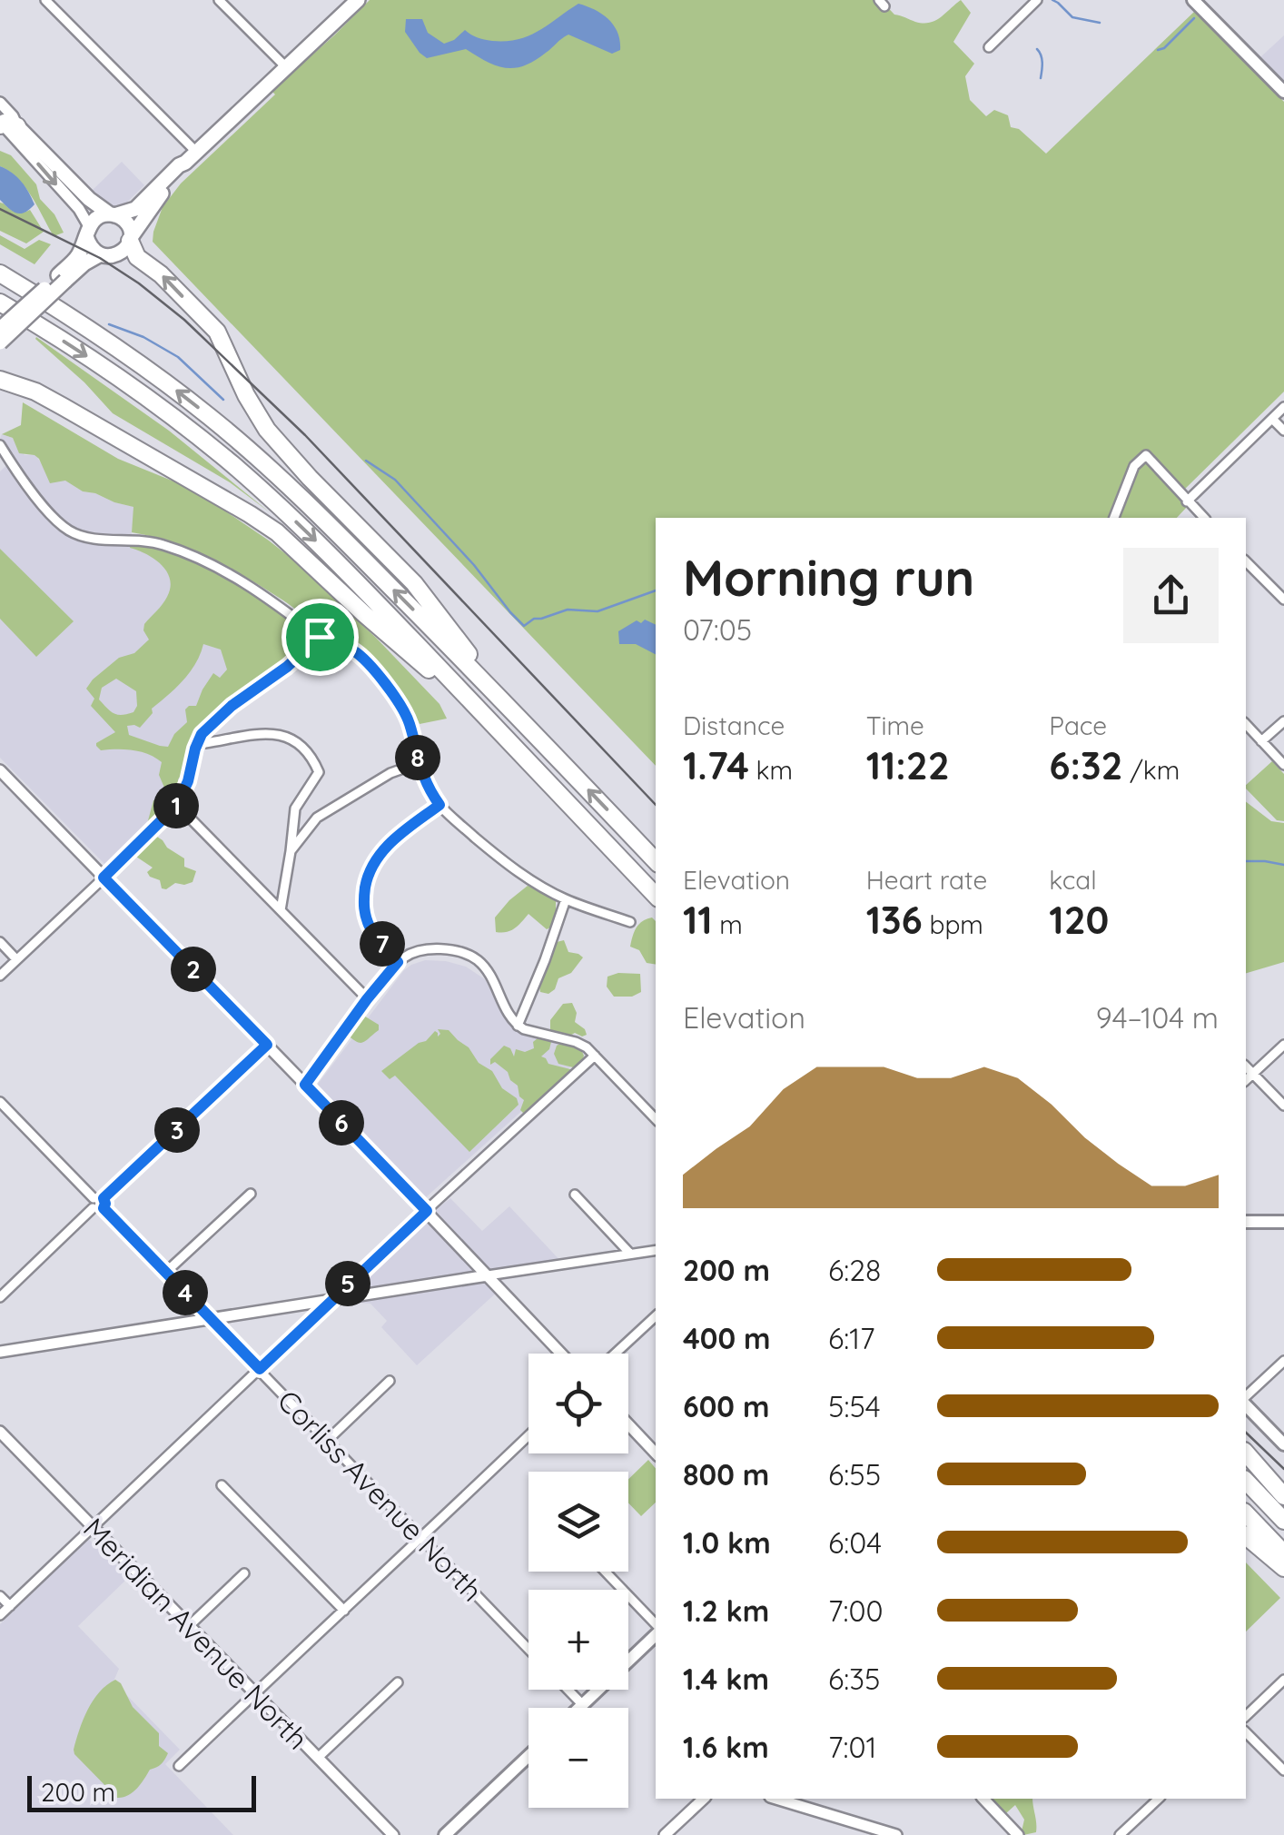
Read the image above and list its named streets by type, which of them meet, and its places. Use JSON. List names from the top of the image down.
{
  "streets": {
    "street": ["Corliss Avenue North", "Meridian Avenue North"]
  },
  "scale_bar": "200 m",
  "page": {
    "heading": ["Morning run", "07:05"],
    "stats": [
      ["Distance", "1.74 km"],
      ["Time", "11:22"],
      ["Pace", "6:32 /km"],
      ["Elevation", "11 m"],
      ["Heart rate", "136 bpm"],
      ["kcal", "120"]
    ],
    "pins": [
      "8",
      "1",
      "7",
      "2",
      "6",
      "3",
      "5",
      "4"
    ],
    "chart": ["Elevation", "94–104 m"],
    "list": [
      {
        "name": "200 m",
        "note": "6:28"
      },
      {
        "name": "400 m",
        "note": "6:17"
      },
      {
        "name": "600 m",
        "note": "5:54"
      },
      {
        "name": "800 m",
        "note": "6:55"
      },
      {
        "name": "1.0 km",
        "note": "6:04"
      },
      {
        "name": "1.2 km",
        "note": "7:00"
      },
      {
        "name": "1.4 km",
        "note": "6:35"
      },
      {
        "name": "1.6 km",
        "note": "7:01"
      }
    ],
    "map_buttons": ["+", "−"],
    "scale": "200 m"
  }
}
